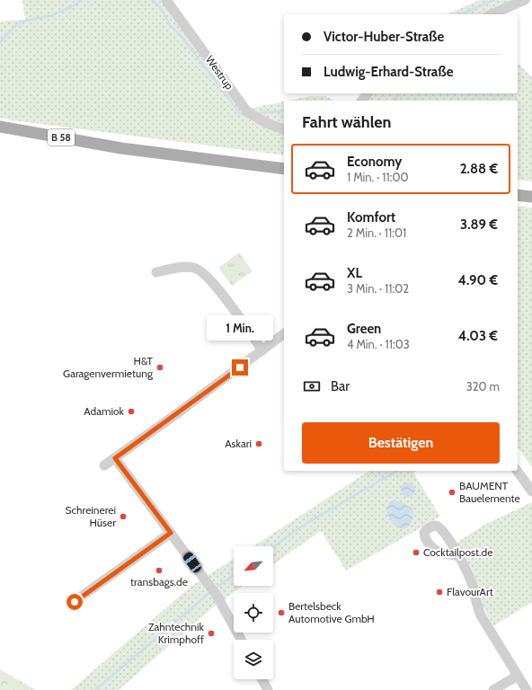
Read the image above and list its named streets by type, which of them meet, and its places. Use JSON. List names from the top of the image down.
{
  "streets": {
    "main road": ["B 58"],
    "street": ["Westrup"]
  },
  "places": [
    "H&T Garagenvermietung",
    "Adamiok",
    "Askari",
    "BAUMENT Bauelemente",
    "Schreinerei Hüser",
    "Cocktailpost.de",
    "transbags.de",
    "FlavourArt",
    "Bertelsbeck Automotive GmbH",
    "Zahntechnik Krimphoff"
  ],
  "north": "bottom left",
  "page": {
    "banner": ["Victor-Huber-Straße", "Ludwig-Erhard-Straße"],
    "heading": "Fahrt wählen",
    "list": [
      {
        "name": "Economy",
        "note": "1 Min. · 11:00",
        "value": "2.88 €"
      },
      {
        "name": "Komfort",
        "note": "2 Min. · 11:01",
        "value": "3.89 €"
      },
      {
        "name": "XL",
        "note": "3 Min. · 11:02",
        "value": "4.90 €"
      },
      {
        "name": "Green",
        "note": "4 Min. · 11:03",
        "value": "4.03 €"
      }
    ],
    "bubble": "1 Min.",
    "pay": ["Bar", "320 m"],
    "buttons": "Bestätigen"
  }
}
